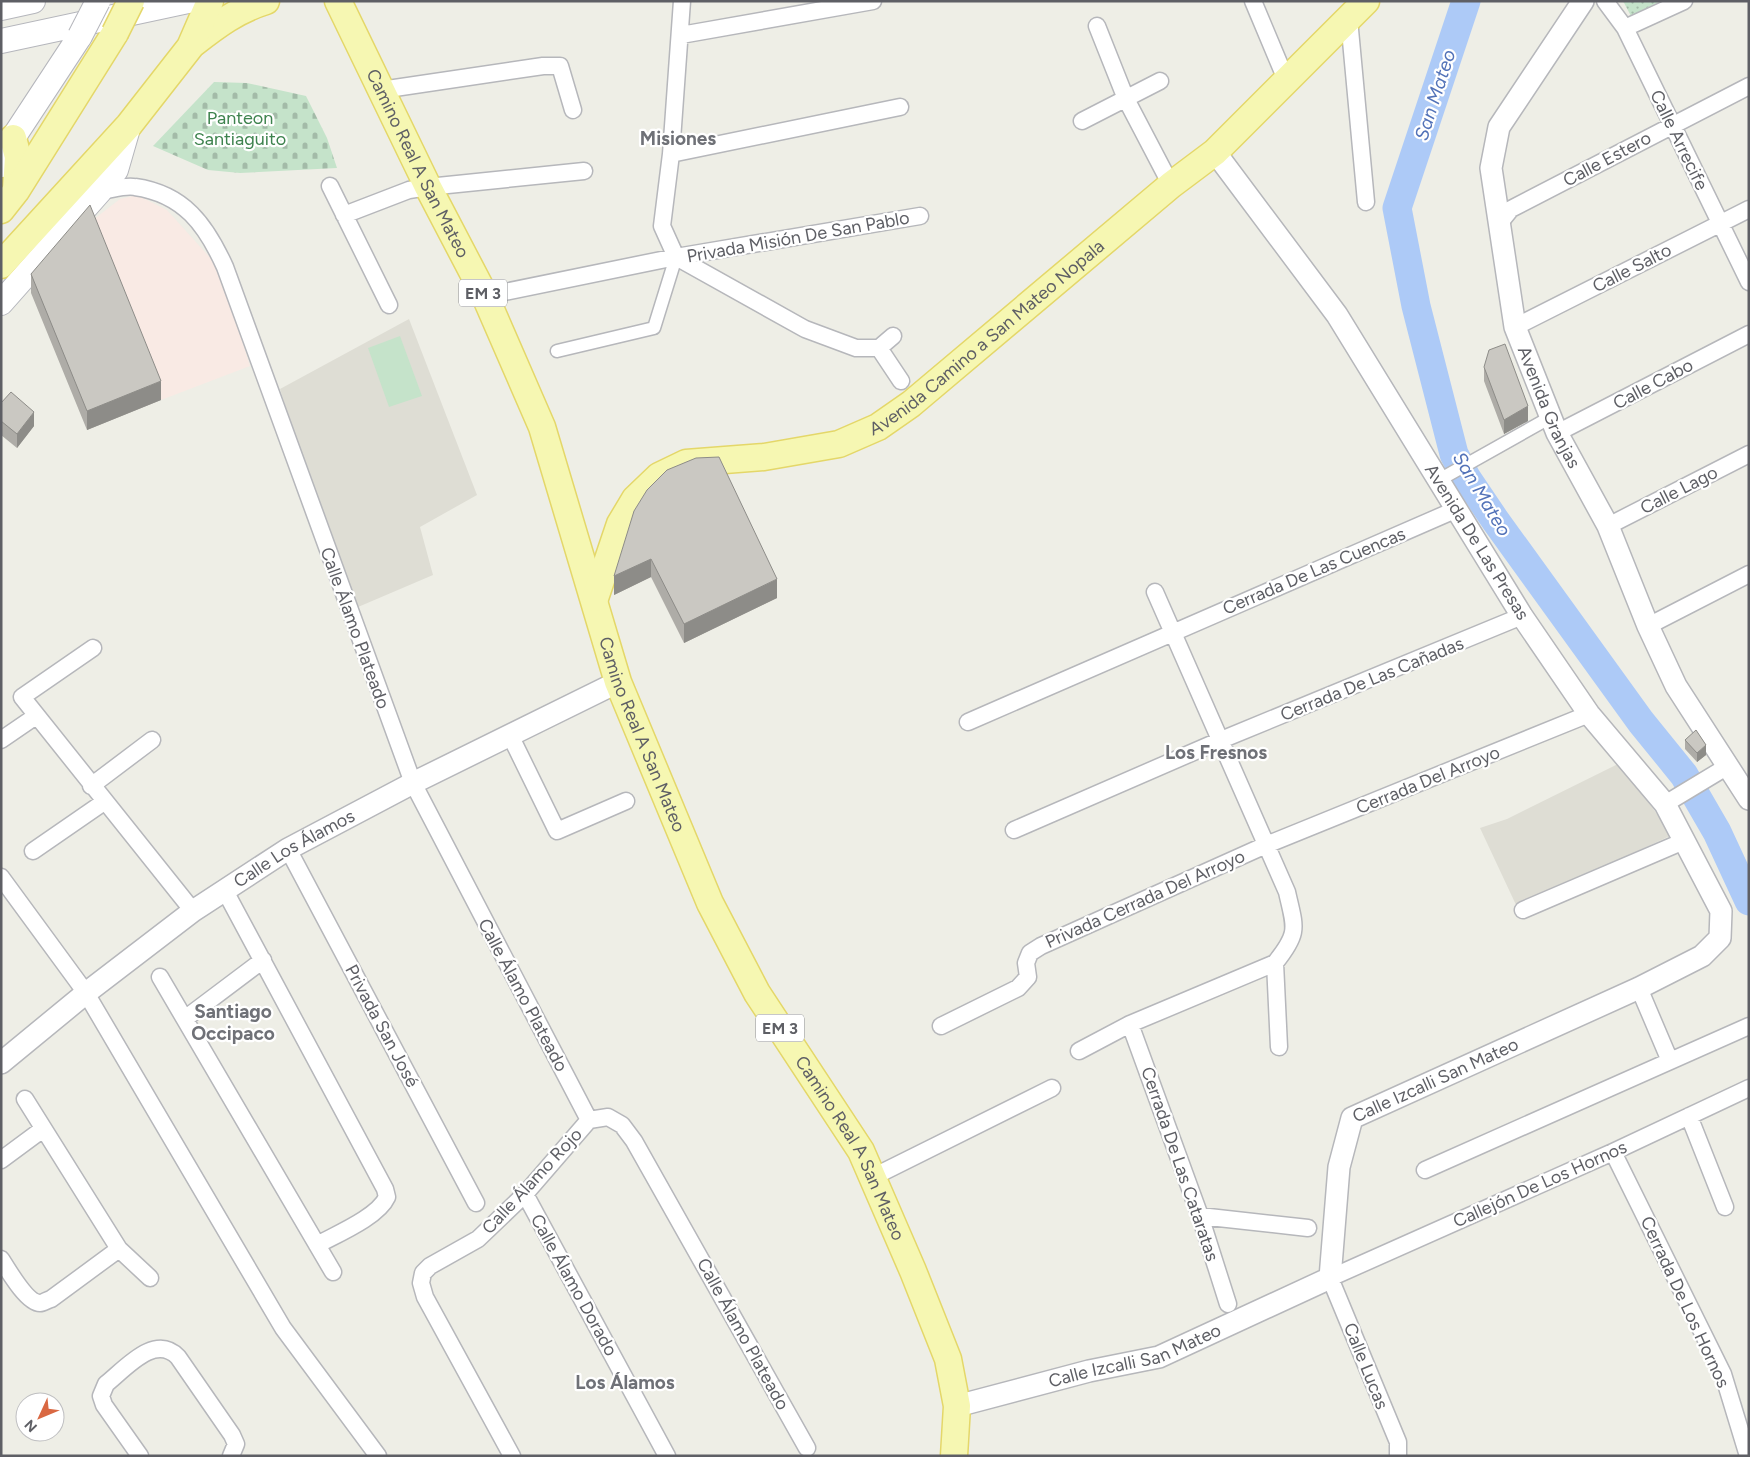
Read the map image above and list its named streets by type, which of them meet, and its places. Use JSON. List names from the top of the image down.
{
  "streets": {
    "main road": ["Camino Real A San Mateo", "EM 3", "Avenida Camino a San Mateo Nopala"],
    "street": [
      "Calle Arrecife",
      "Calle Estero",
      "Privada Misión De San Pablo",
      "Calle Salto",
      "Calle Cabo",
      "Avenida Granjas",
      "Calle Lago",
      "Avenida De Las Presas",
      "Cerrada De Las Cuencas",
      "Calle Álamo Plateado",
      "Cerrada De Las Cañadas",
      "Cerrada Del Arroyo",
      "Calle Los Álamos",
      "Privada Cerrada Del Arroyo",
      "Privada San José",
      "Calle Izcalli San Mateo",
      "Cerrada De Las Cataratas",
      "Calle Álamo Rojo",
      "Callejón De Los Hornos",
      "Calle Álamo Dorado",
      "Cerrada De Los Hornos",
      "Calle Lucas"
    ]
  },
  "crossings": [
    ["Calle Arrecife", "Calle Estero"],
    ["Calle Arrecife", "Calle Salto"],
    ["Calle Estero", "Avenida Granjas"],
    ["Camino Real A San Mateo", "Privada Misión De San Pablo"],
    ["Camino Real A San Mateo", "Avenida Camino a San Mateo Nopala"],
    ["Camino Real A San Mateo", "Calle Los Álamos"],
    ["Camino Real A San Mateo", "Calle Izcalli San Mateo"],
    ["Calle Salto", "Avenida Granjas"],
    ["Avenida Camino a San Mateo Nopala", "Avenida De Las Presas"],
    ["Calle Cabo", "Avenida Granjas"],
    ["Avenida Granjas", "Calle Lago"],
    ["Avenida De Las Presas", "Cerrada De Las Cuencas"],
    ["Avenida De Las Presas", "Cerrada De Las Cañadas"],
    ["Avenida De Las Presas", "Cerrada Del Arroyo"],
    ["Avenida De Las Presas", "Calle Izcalli San Mateo"],
    ["Calle Álamo Plateado", "Calle Los Álamos"],
    ["Calle Álamo Plateado", "Calle Álamo Rojo"],
    ["Cerrada Del Arroyo", "Privada Cerrada Del Arroyo"],
    ["Calle Los Álamos", "Privada San José"],
    ["Calle Izcalli San Mateo", "Callejón De Los Hornos"],
    ["Calle Izcalli San Mateo", "Calle Lucas"],
    ["Calle Álamo Rojo", "Calle Álamo Dorado"],
    ["Callejón De Los Hornos", "Cerrada De Los Hornos"],
    ["Callejón De Los Hornos", "Calle Lucas"]
  ],
  "districts": [
    "Misiones",
    "Los Fresnos",
    "Santiago Occipaco",
    "Los Álamos"
  ],
  "water": ["San Mateo"],
  "parks": ["Panteon Santiaguito"],
  "north": "bottom left"
}
